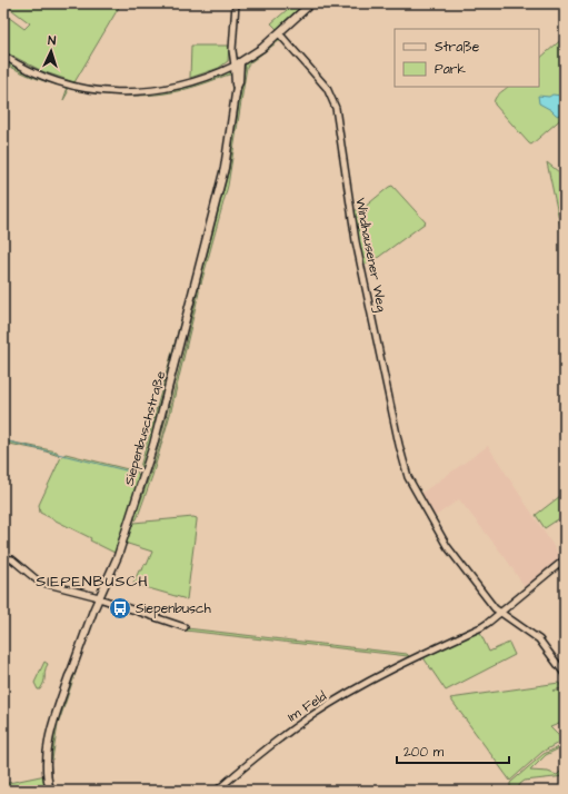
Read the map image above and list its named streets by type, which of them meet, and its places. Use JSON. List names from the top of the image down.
{
  "streets": {
    "main road": ["Siepenbuschstraße"],
    "street": ["Windhausener Weg", "Im Feld"]
  },
  "crossings": [
    ["Windhausener Weg", "Im Feld"]
  ],
  "districts": ["SIEPENBUSCH"],
  "places": {
    "bus stop": ["Siepenbusch"]
  },
  "legend": ["Straße", "Park"],
  "scale_bar": "200 m",
  "north": "top"
}
